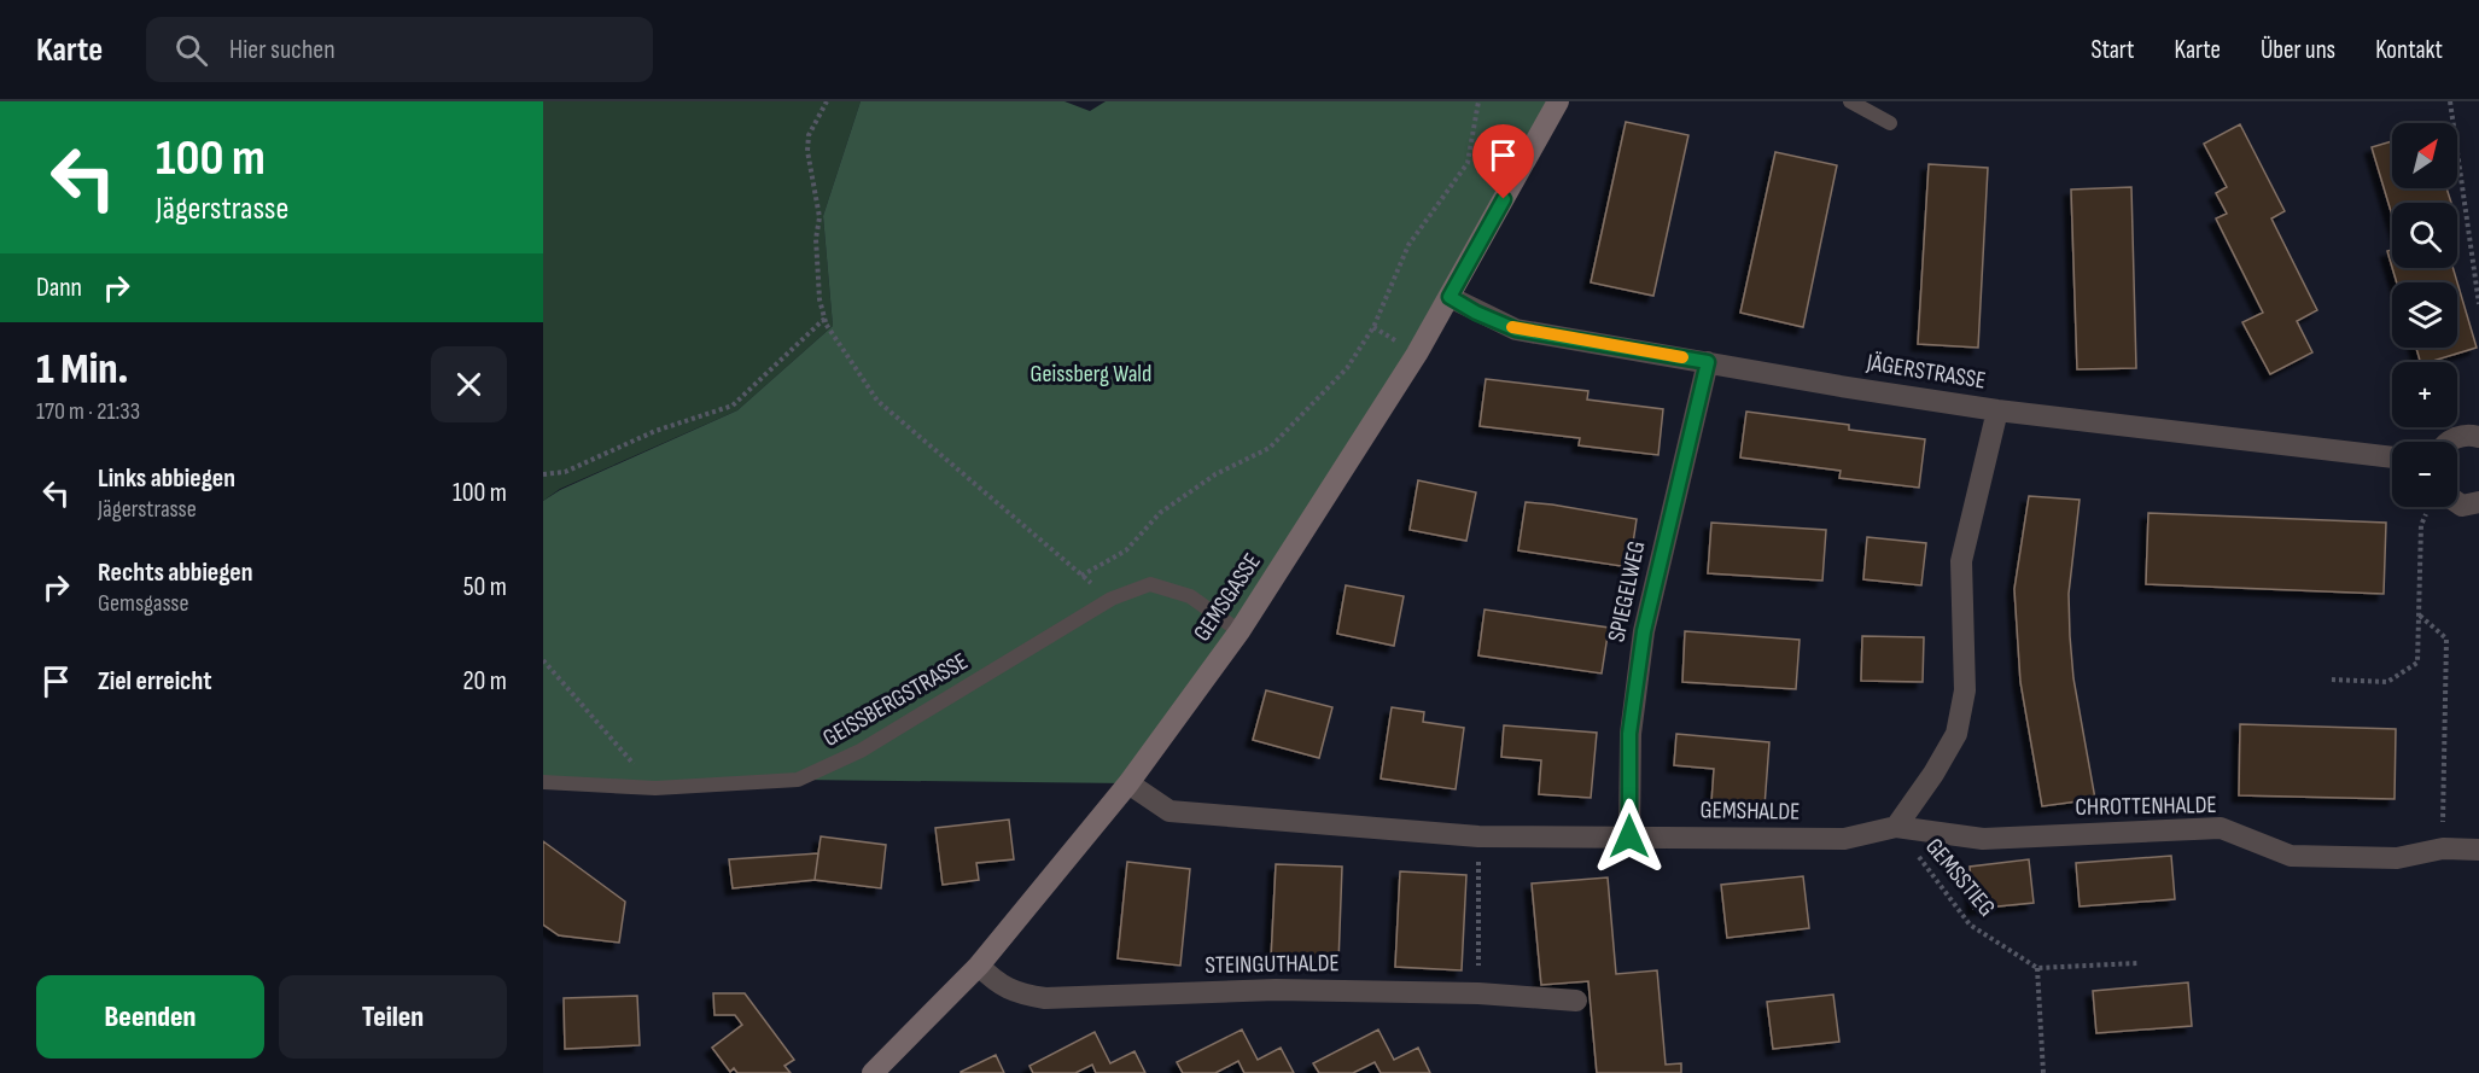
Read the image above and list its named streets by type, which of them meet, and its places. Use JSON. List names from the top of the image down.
{
  "streets": {
    "street": [
      "JÄGERSTRASSE",
      "SPIEGELWEG",
      "GEMSGASSE",
      "CHROTTENHALDE",
      "GEMSHALDE",
      "STEINGUTHALDE"
    ],
    "lane": ["GEISSBERGSTRASSE"],
    "path": ["GEMSSTIEG"]
  },
  "crossings": [
    ["JÄGERSTRASSE", "SPIEGELWEG"],
    ["JÄGERSTRASSE", "GEMSGASSE"],
    ["SPIEGELWEG", "GEMSHALDE"],
    ["GEMSGASSE", "GEISSBERGSTRASSE"],
    ["GEMSGASSE", "GEMSHALDE"],
    ["GEMSGASSE", "STEINGUTHALDE"],
    ["CHROTTENHALDE", "GEMSHALDE"],
    ["CHROTTENHALDE", "GEMSSTIEG"],
    ["GEMSHALDE", "GEMSSTIEG"]
  ],
  "parks": ["Geissberg Wald"],
  "north": "top right",
  "page": {
    "header": "Karte",
    "search": "Hier suchen",
    "nav": [
      "Start",
      "Karte",
      "Über uns",
      "Kontakt"
    ],
    "turn": ["100 m", "Jägerstrasse"],
    "map_buttons": ["+", "−"],
    "then": "Dann",
    "heading": ["1 Min.", "170 m · 21:33"],
    "list": [
      {
        "name": "Links abbiegen",
        "note": "Jägerstrasse",
        "value": "100 m"
      },
      {
        "name": "Rechts abbiegen",
        "note": "Gemsgasse",
        "value": "50 m"
      },
      {
        "name": "Ziel erreicht",
        "value": "20 m"
      }
    ],
    "buttons": ["Beenden", "Teilen"]
  }
}
